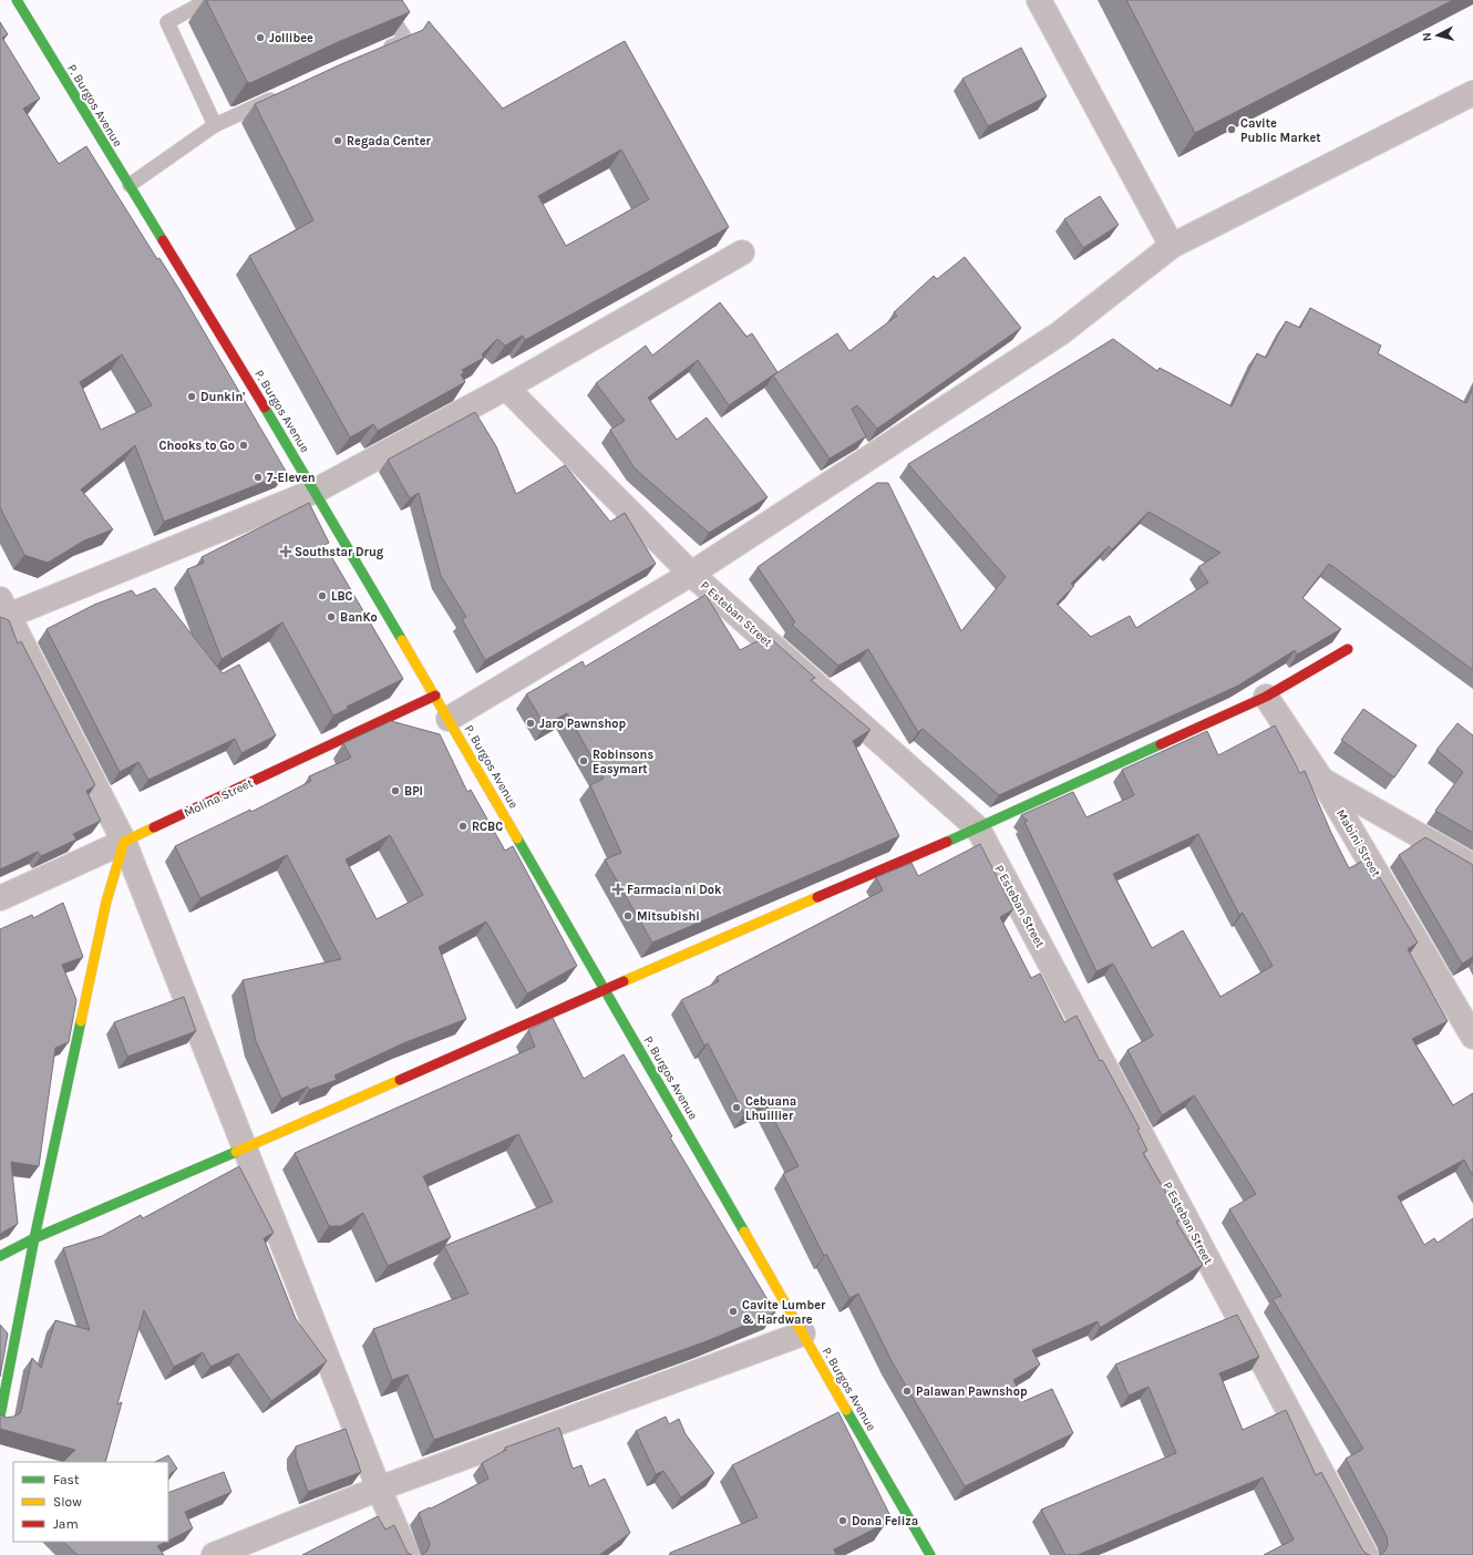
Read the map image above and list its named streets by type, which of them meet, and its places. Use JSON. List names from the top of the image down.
{
  "streets": {
    "street": [
      "P. Burgos Avenue",
      "P Esteban Street",
      "Molina Street",
      "Mabini Street"
    ]
  },
  "crossings": [
    ["P. Burgos Avenue", "Molina Street"]
  ],
  "places": {
    "other": [
      "Jollibee",
      "Cavite Public Market",
      "Regada Center",
      "Dunkin'",
      "Chooks to Go",
      "7-Eleven",
      "LBC",
      "BanKo",
      "Jaro Pawnshop",
      "Robinsons Easymart",
      "BPI",
      "RCBC",
      "Mitsubishi",
      "Cebuana Lhuillier",
      "Cavite Lumber & Hardware",
      "Palawan Pawnshop",
      "Dona Feliza"
    ],
    "health": ["Southstar Drug", "Farmacia ni Dok"]
  },
  "legend": ["Fast", "Slow", "Jam"],
  "north": "left"
}
